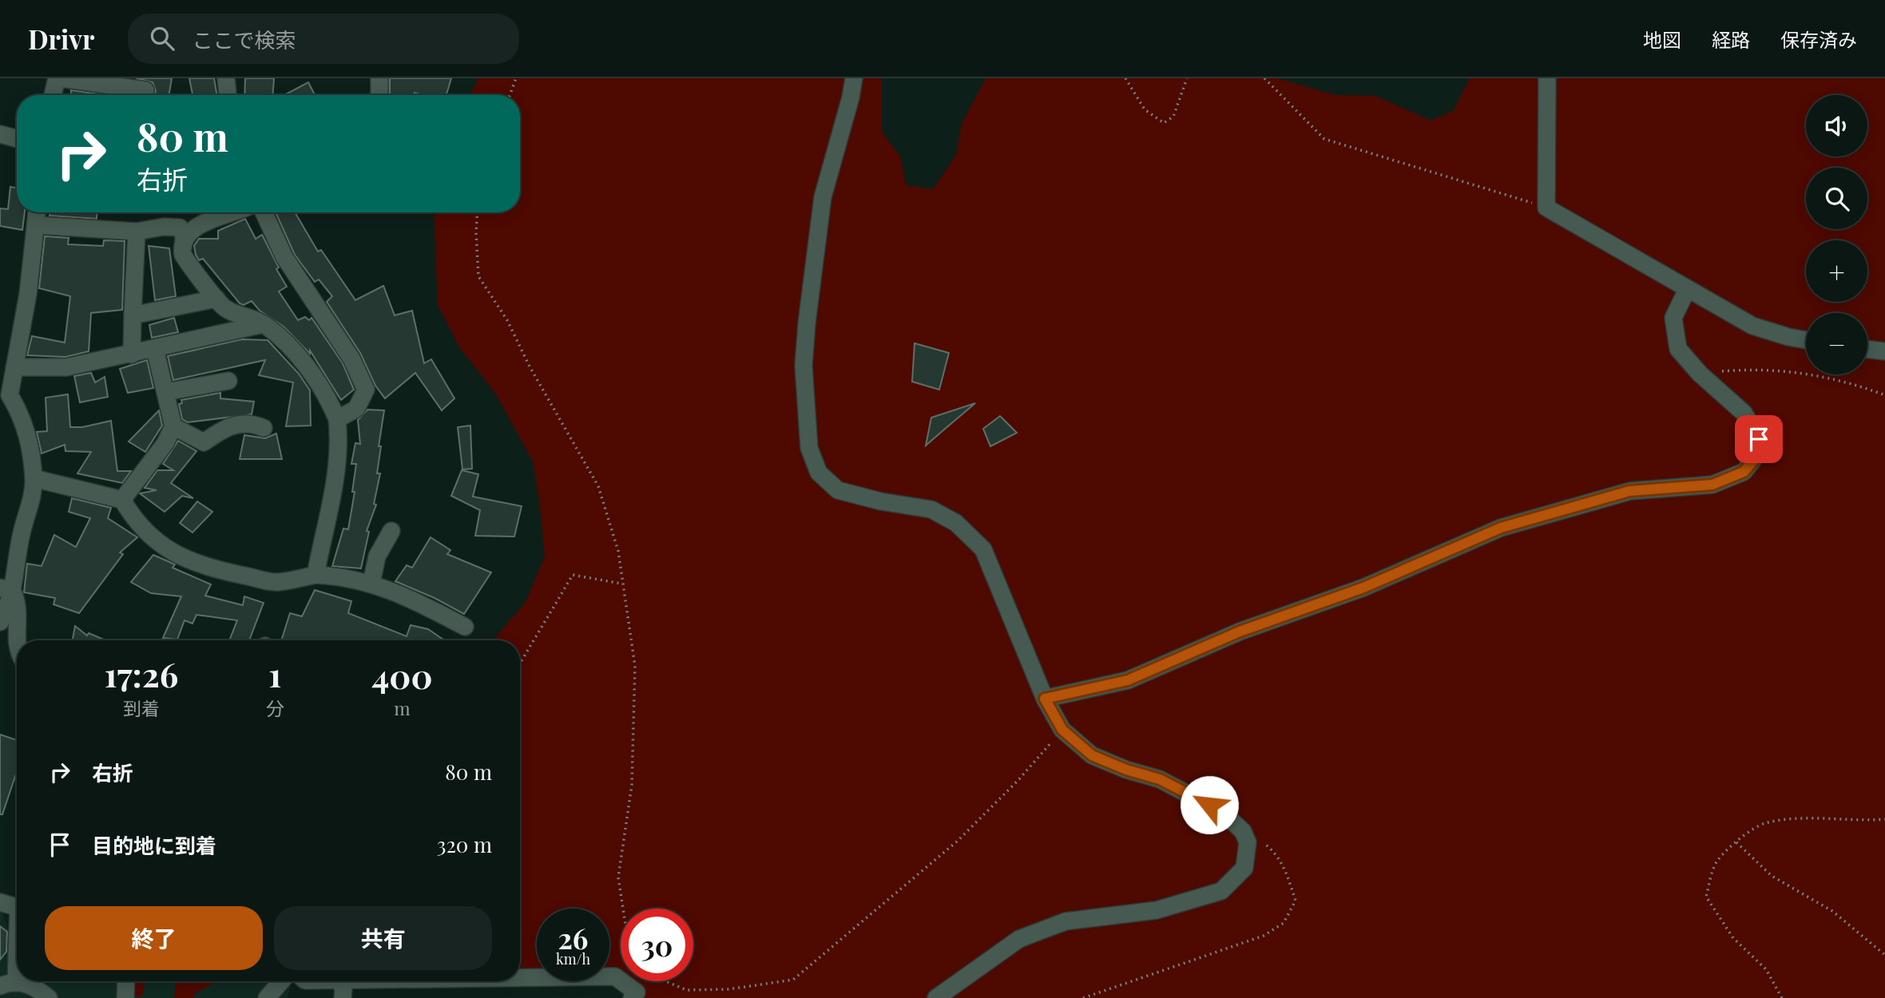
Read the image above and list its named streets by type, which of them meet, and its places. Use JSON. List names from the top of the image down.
{
  "page": {
    "header": "Drivr",
    "search": "ここで検索",
    "nav": ["地図", "経路", "保存済み"],
    "map_buttons": ["+", "−"],
    "turn": ["80 m", "右折"],
    "eta": [
      "17:26",
      "到着",
      "1",
      "分",
      "400",
      "m"
    ],
    "list": [
      {
        "name": "右折",
        "value": "80 m"
      },
      {
        "name": "目的地に到着",
        "value": "320 m"
      }
    ],
    "buttons": ["終了", "共有"],
    "speed": "26 km/h",
    "limit": "30"
  }
}
